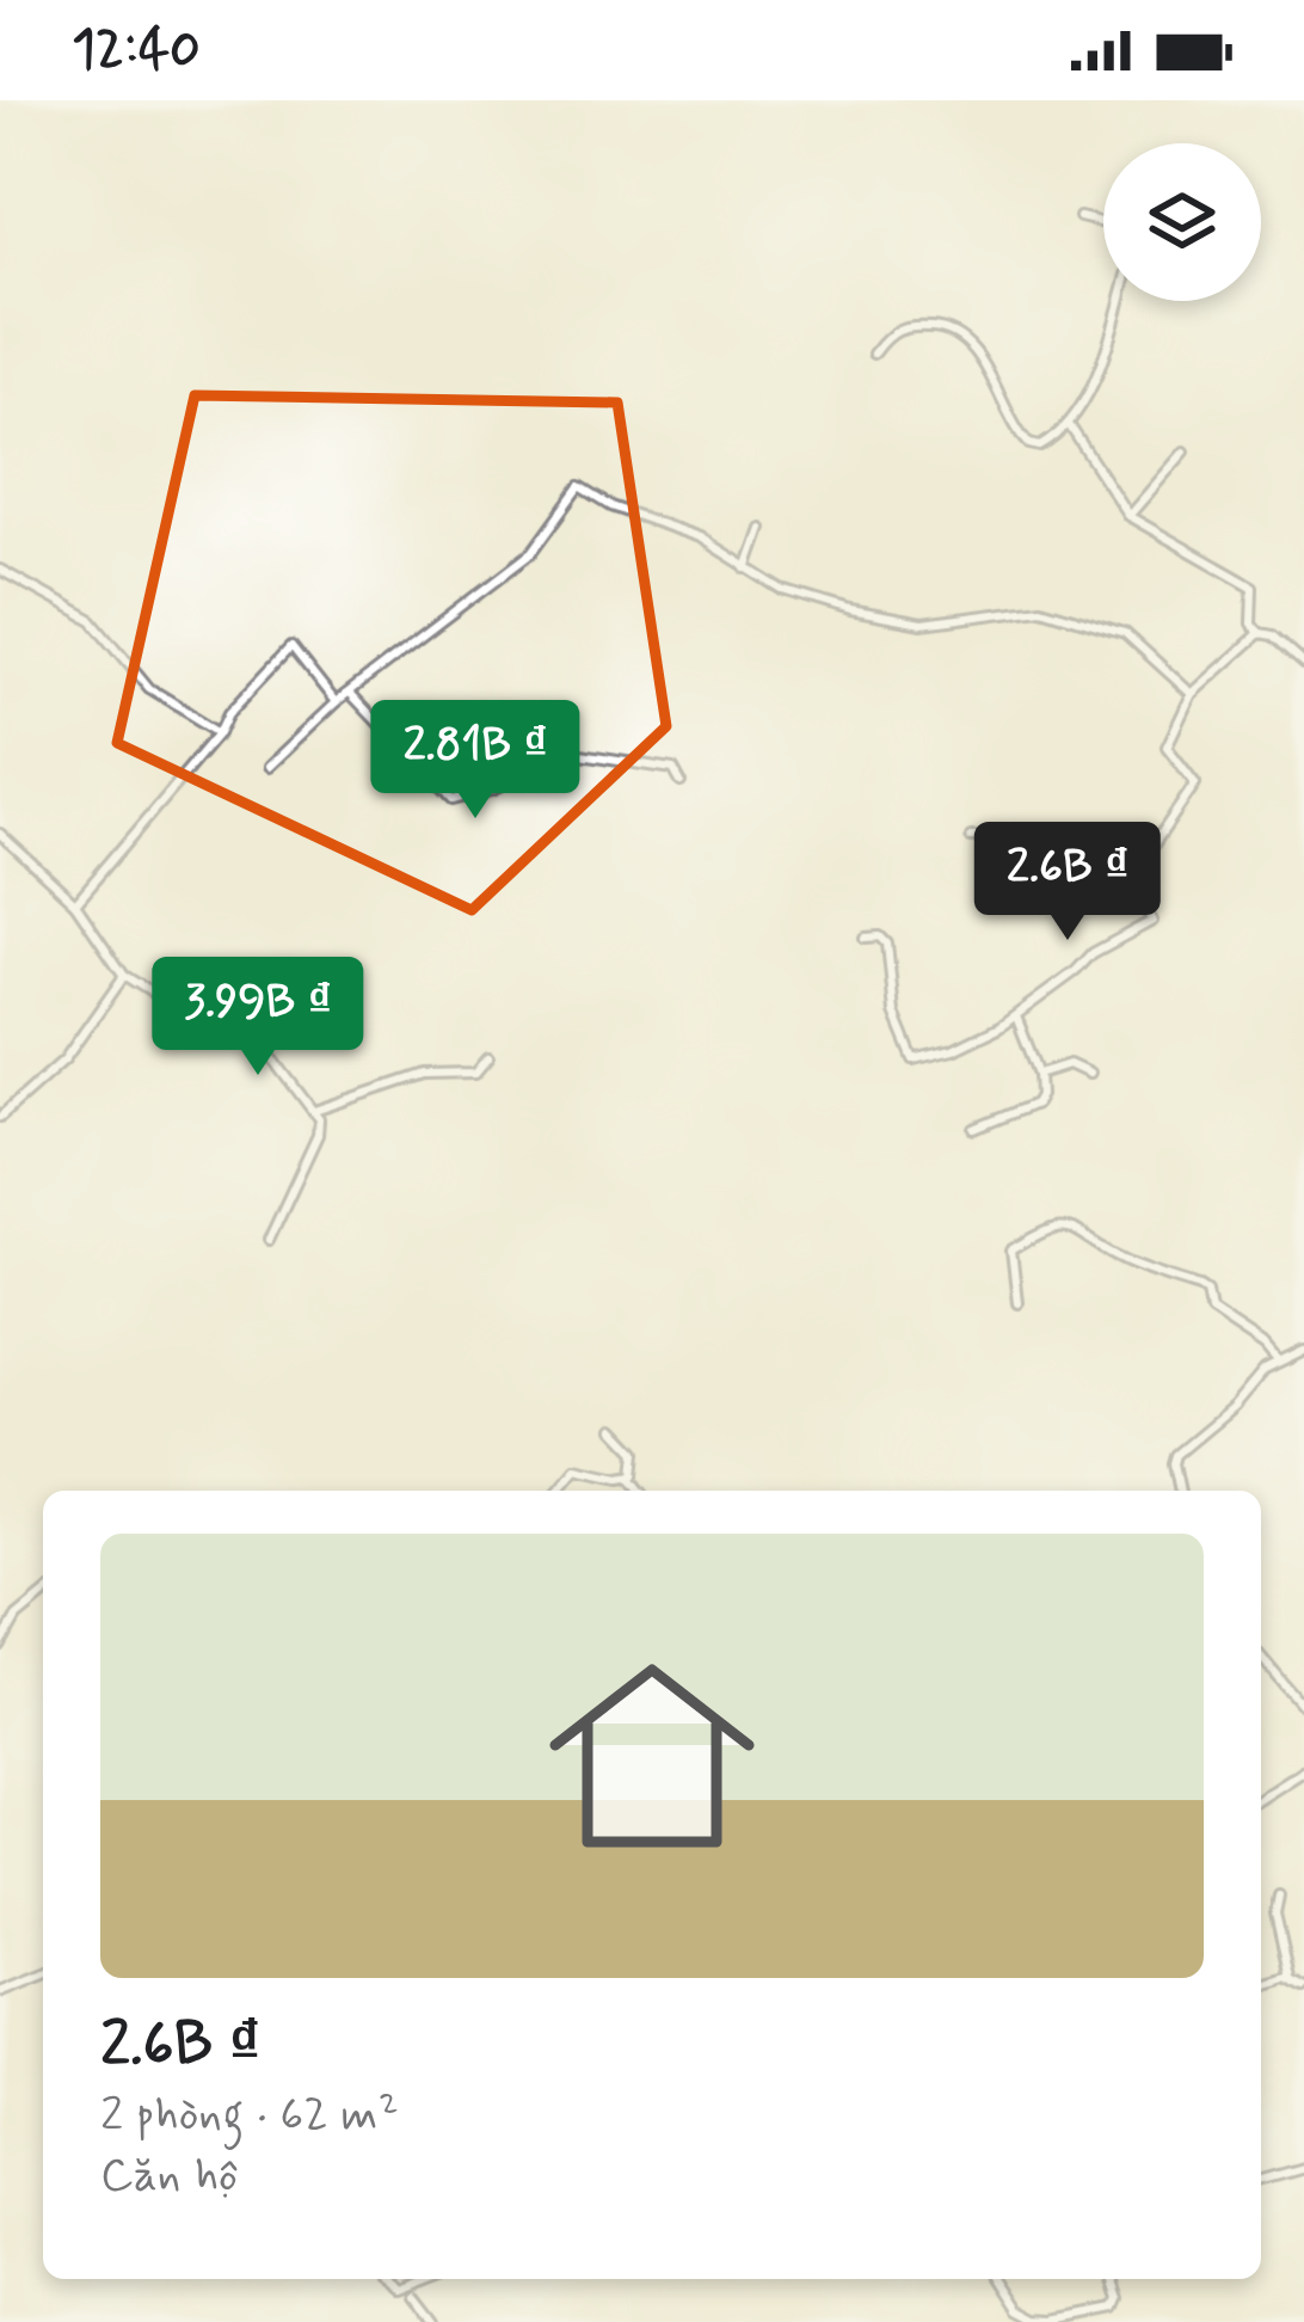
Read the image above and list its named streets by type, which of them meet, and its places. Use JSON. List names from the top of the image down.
{
  "page": {
    "status": "12:40",
    "price": ["2.81B ₫", "2.6B ₫", "3.99B ₫"],
    "list": [
      {
        "name": "2.6B ₫",
        "note": "2 phòng · 62 m² · Căn hộ"
      }
    ]
  }
}
